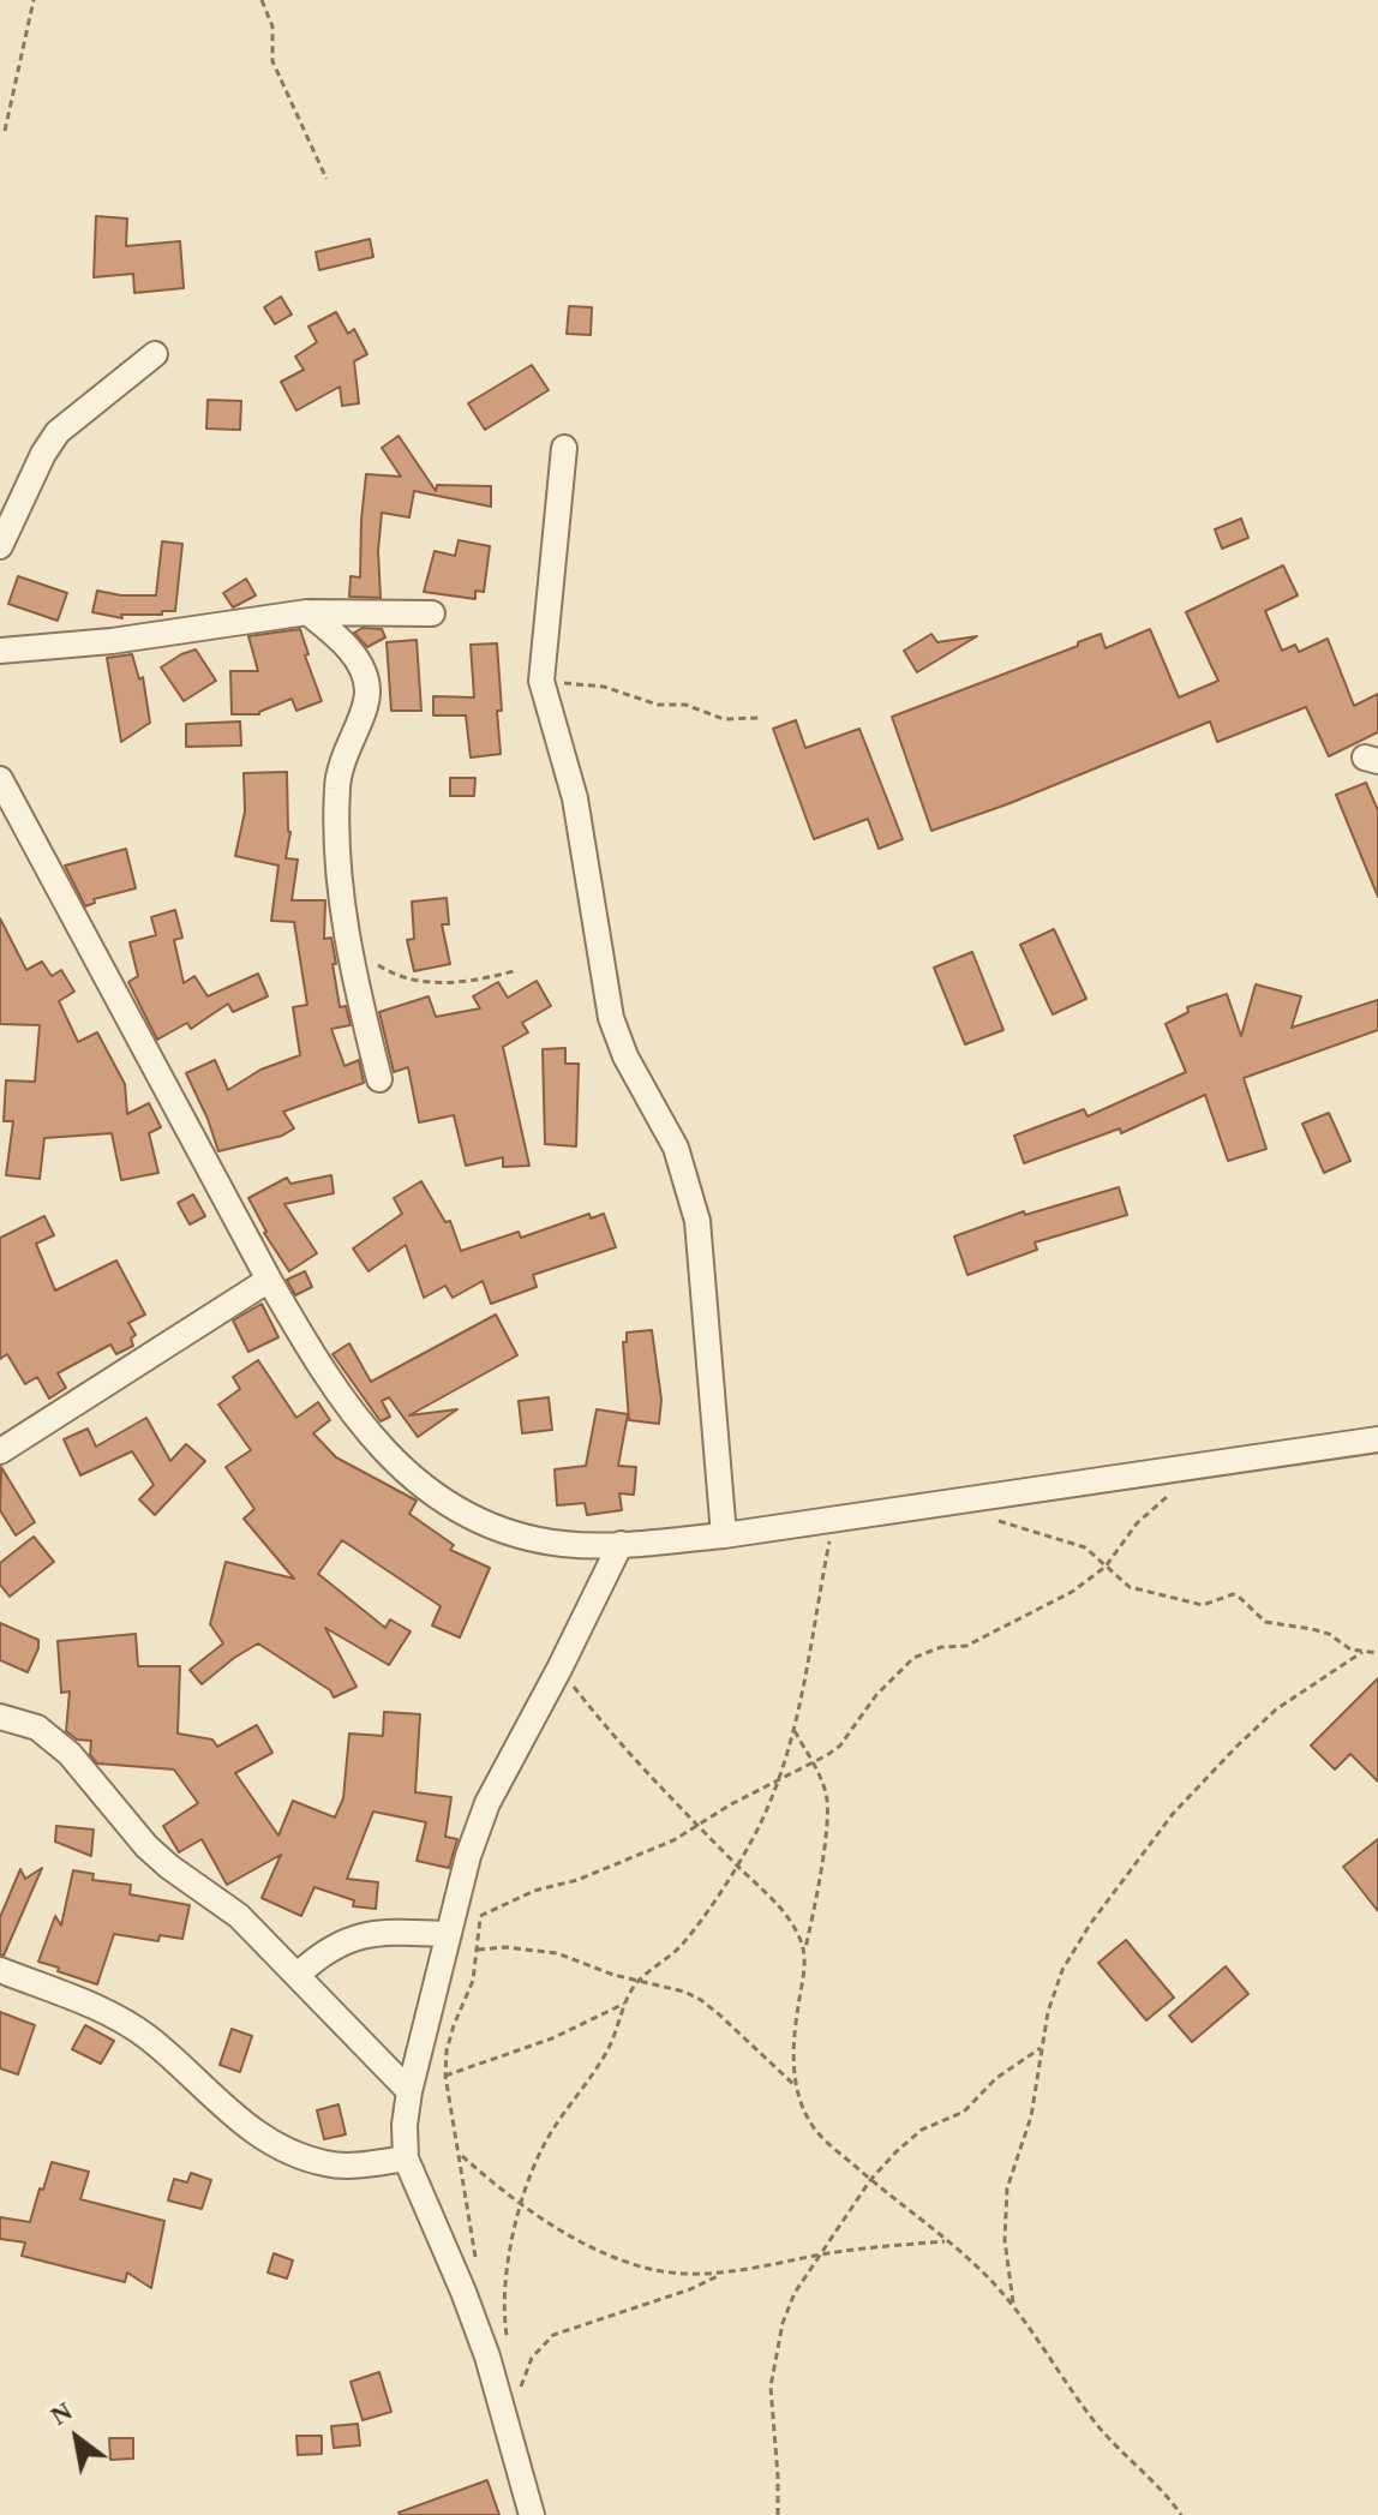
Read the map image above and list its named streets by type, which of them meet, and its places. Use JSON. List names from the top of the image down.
{
  "north": "top left"
}
